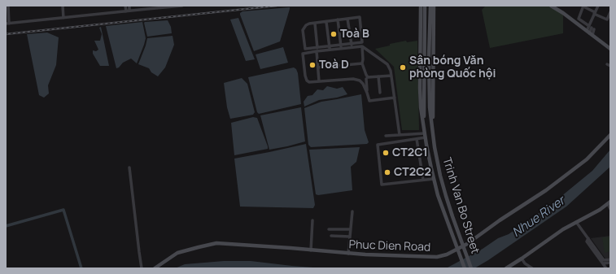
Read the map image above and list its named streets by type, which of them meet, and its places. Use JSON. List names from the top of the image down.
{
  "streets": {
    "main road": ["Trinh Van Bo Street", "Phuc Dien Road"]
  },
  "crossings": [
    ["Trinh Van Bo Street", "Phuc Dien Road"]
  ],
  "water": ["Nhue River"],
  "places": [
    "Toà B",
    "Toà D",
    "Sân bóng Văn phòng Quốc hội",
    "CT2C1",
    "CT2C2"
  ]
}
